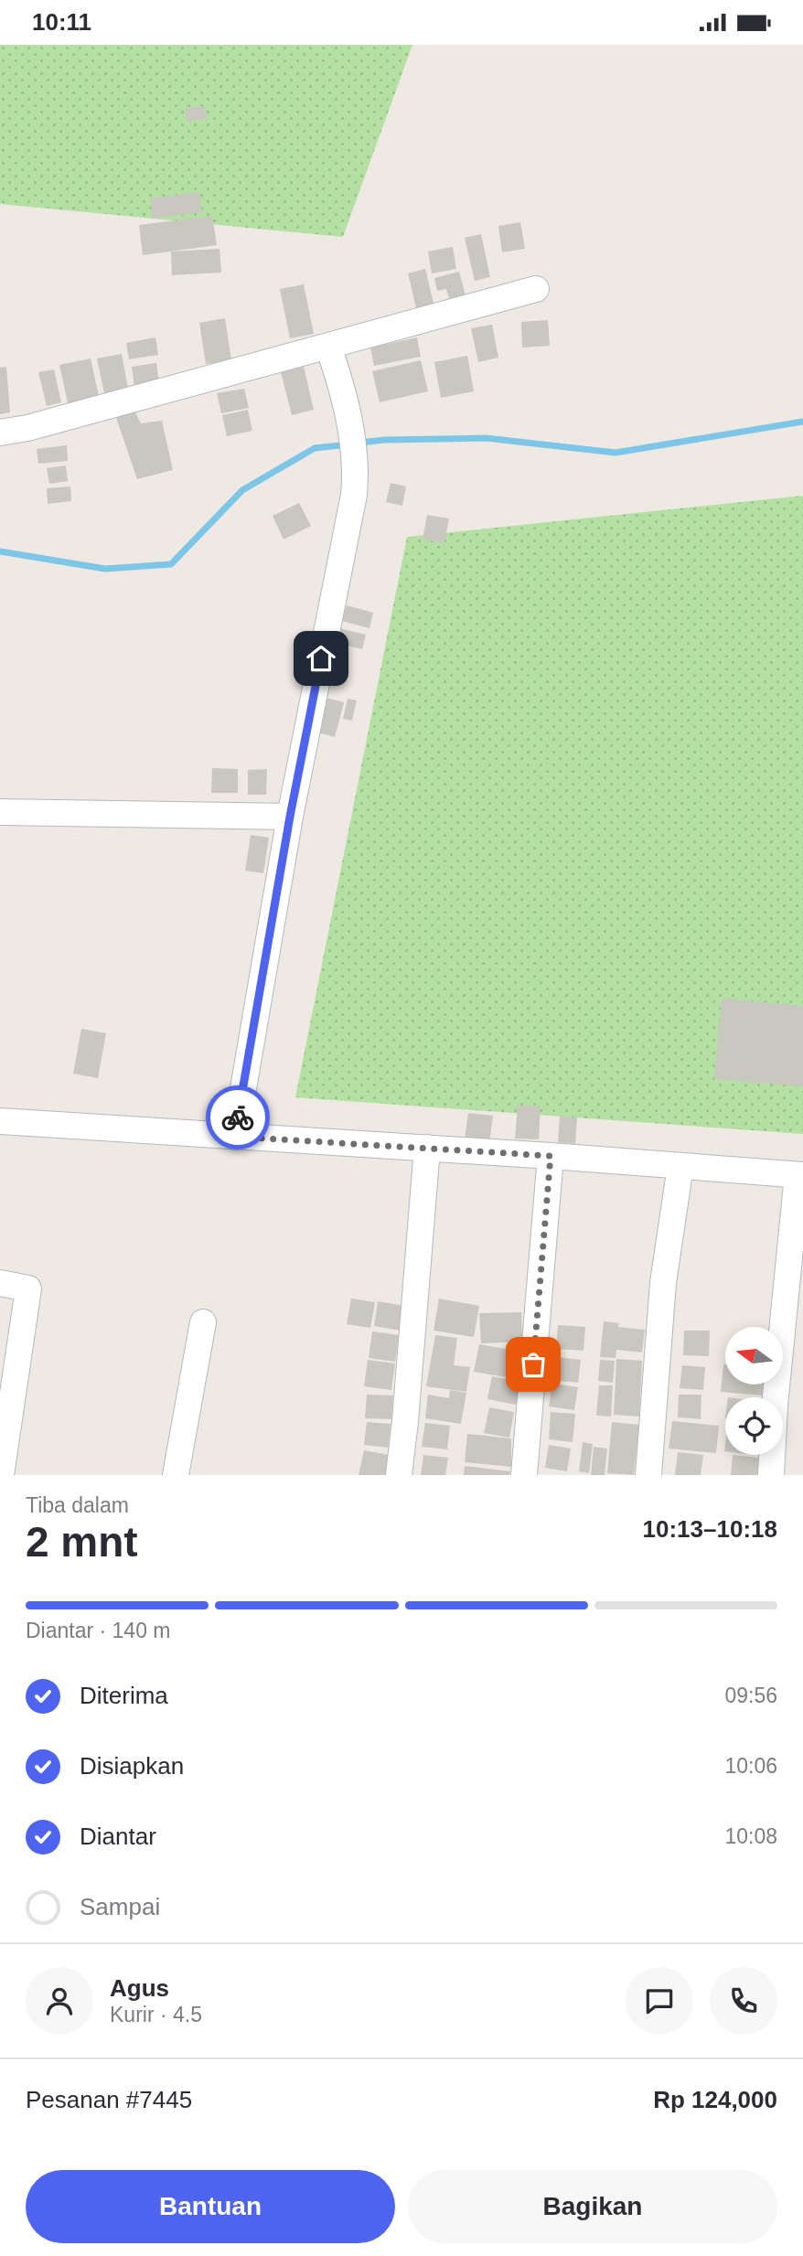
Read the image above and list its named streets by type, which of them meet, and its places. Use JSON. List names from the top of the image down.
{
  "north": "left",
  "page": {
    "status": "10:11",
    "heading": ["2 mnt", "Tiba dalam", "10:13–10:18"],
    "panel": [
      "Agus",
      "Kurir · 4.5",
      "Pesanan #7445",
      "Rp 124,000"
    ],
    "bar": "Diantar · 140 m",
    "list": [
      ["Diterima", "09:56"],
      ["Disiapkan", "10:06"],
      ["Diantar", "10:08"],
      "Sampai"
    ],
    "buttons": ["Bantuan", "Bagikan"]
  }
}
